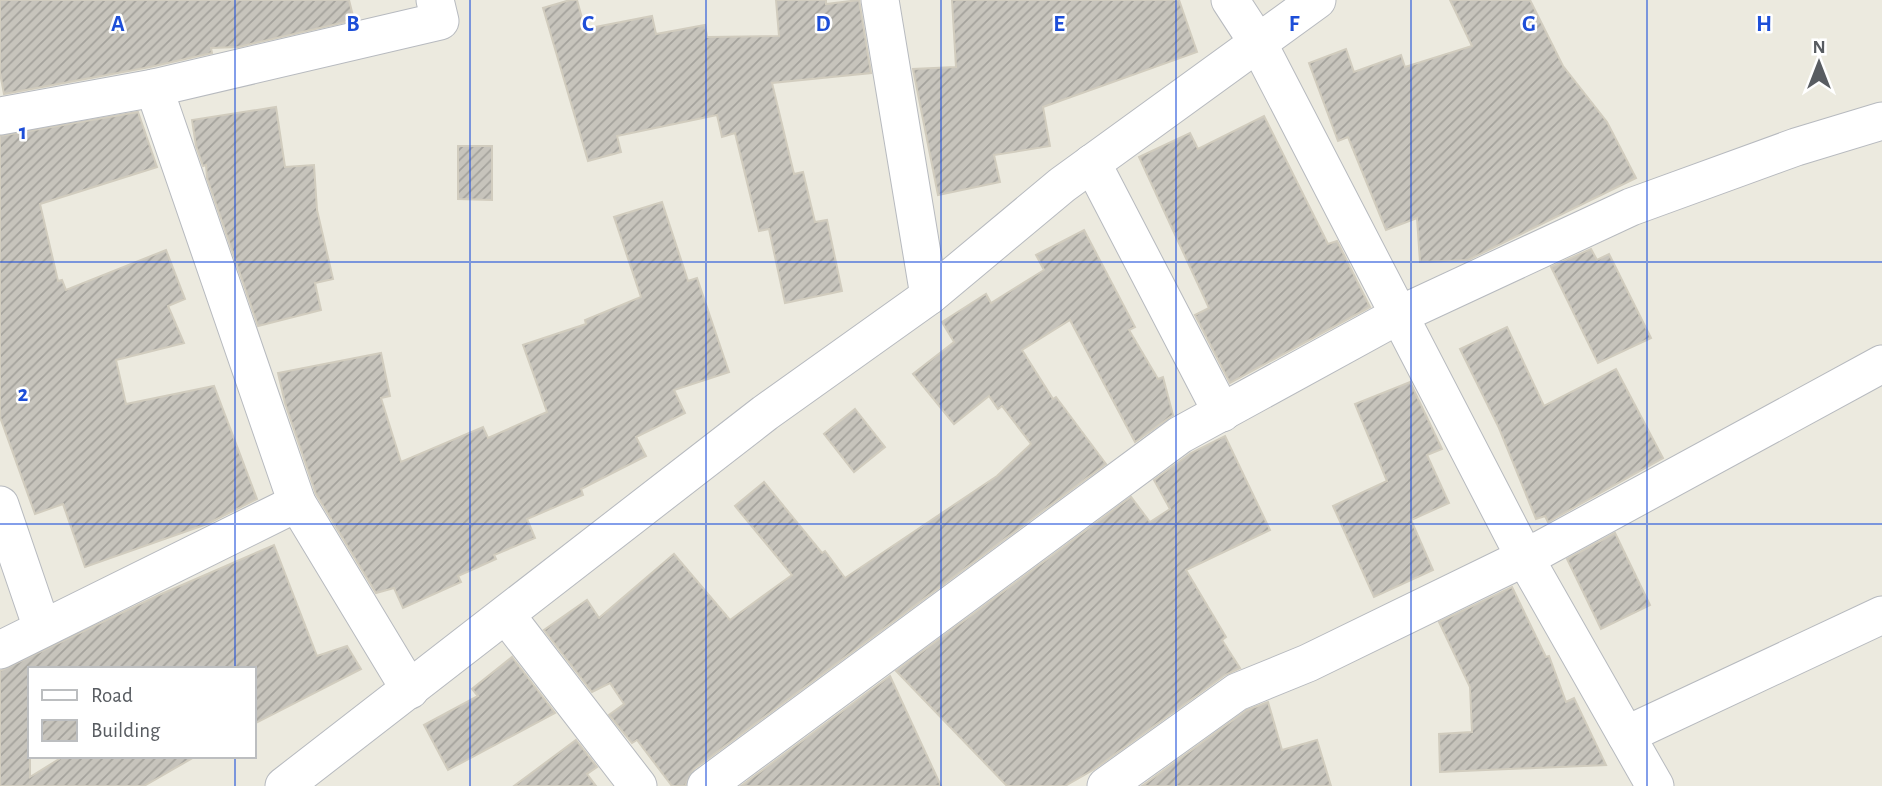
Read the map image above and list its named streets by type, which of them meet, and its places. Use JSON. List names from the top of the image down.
{
  "legend": ["Road", "Building"],
  "north": "top",
  "grid": {
    "columns": [
      "A",
      "B",
      "C",
      "D",
      "E",
      "F",
      "G",
      "H"
    ],
    "rows": ["1", "2"]
  }
}
